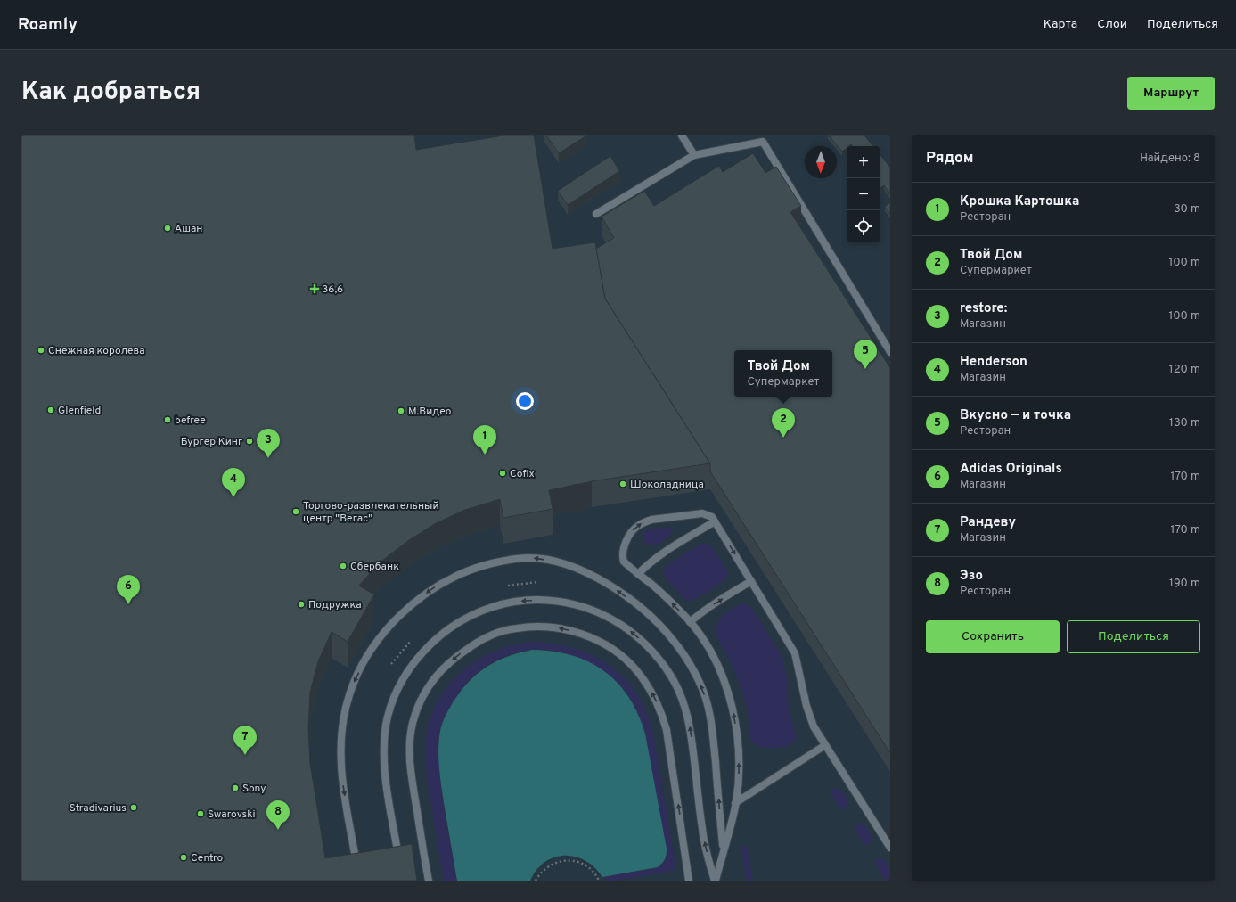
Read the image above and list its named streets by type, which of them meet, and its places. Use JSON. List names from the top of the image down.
{
  "places": {
    "other": [
      "Ашан",
      "Снежная королева",
      "Glenfield",
      "М.Видео",
      "befree",
      "Бургер Кинг",
      "Cofix",
      "Шоколадница",
      "Торгово-развлекательный центр \"Вегас\"",
      "Сбербанк",
      "Подружка",
      "Sony",
      "Stradivarius",
      "Swarovski",
      "Centro"
    ],
    "health": ["36,6"]
  },
  "north": "bottom",
  "page": {
    "header": "Roamly",
    "nav": ["Карта", "Слои", "Поделиться"],
    "title": "Как добраться",
    "buttons": [
      "Маршрут",
      ["Сохранить", "Поделиться"]
    ],
    "heading": ["Рядом", "Найдено: 8"],
    "map_buttons": ["+", "−"],
    "list": [
      {
        "mark": "1",
        "name": "Крошка Картошка",
        "note": "Ресторан",
        "value": "30 m"
      },
      {
        "mark": "2",
        "name": "Твой Дом",
        "note": "Супермаркет",
        "value": "100 m"
      },
      {
        "mark": "3",
        "name": "restore:",
        "note": "Магазин",
        "value": "100 m"
      },
      {
        "mark": "4",
        "name": "Henderson",
        "note": "Магазин",
        "value": "120 m"
      },
      {
        "mark": "5",
        "name": "Вкусно — и точка",
        "note": "Ресторан",
        "value": "130 m"
      },
      {
        "mark": "6",
        "name": "Adidas Originals",
        "note": "Магазин",
        "value": "170 m"
      },
      {
        "mark": "7",
        "name": "Рандеву",
        "note": "Магазин",
        "value": "170 m"
      },
      {
        "mark": "8",
        "name": "Эзо",
        "note": "Ресторан",
        "value": "190 m"
      }
    ],
    "pins": [
      "5",
      "2",
      "1",
      "3",
      "4",
      "6",
      "7",
      "8"
    ],
    "popup": ["Твой Дом", "Супермаркет"]
  }
}
